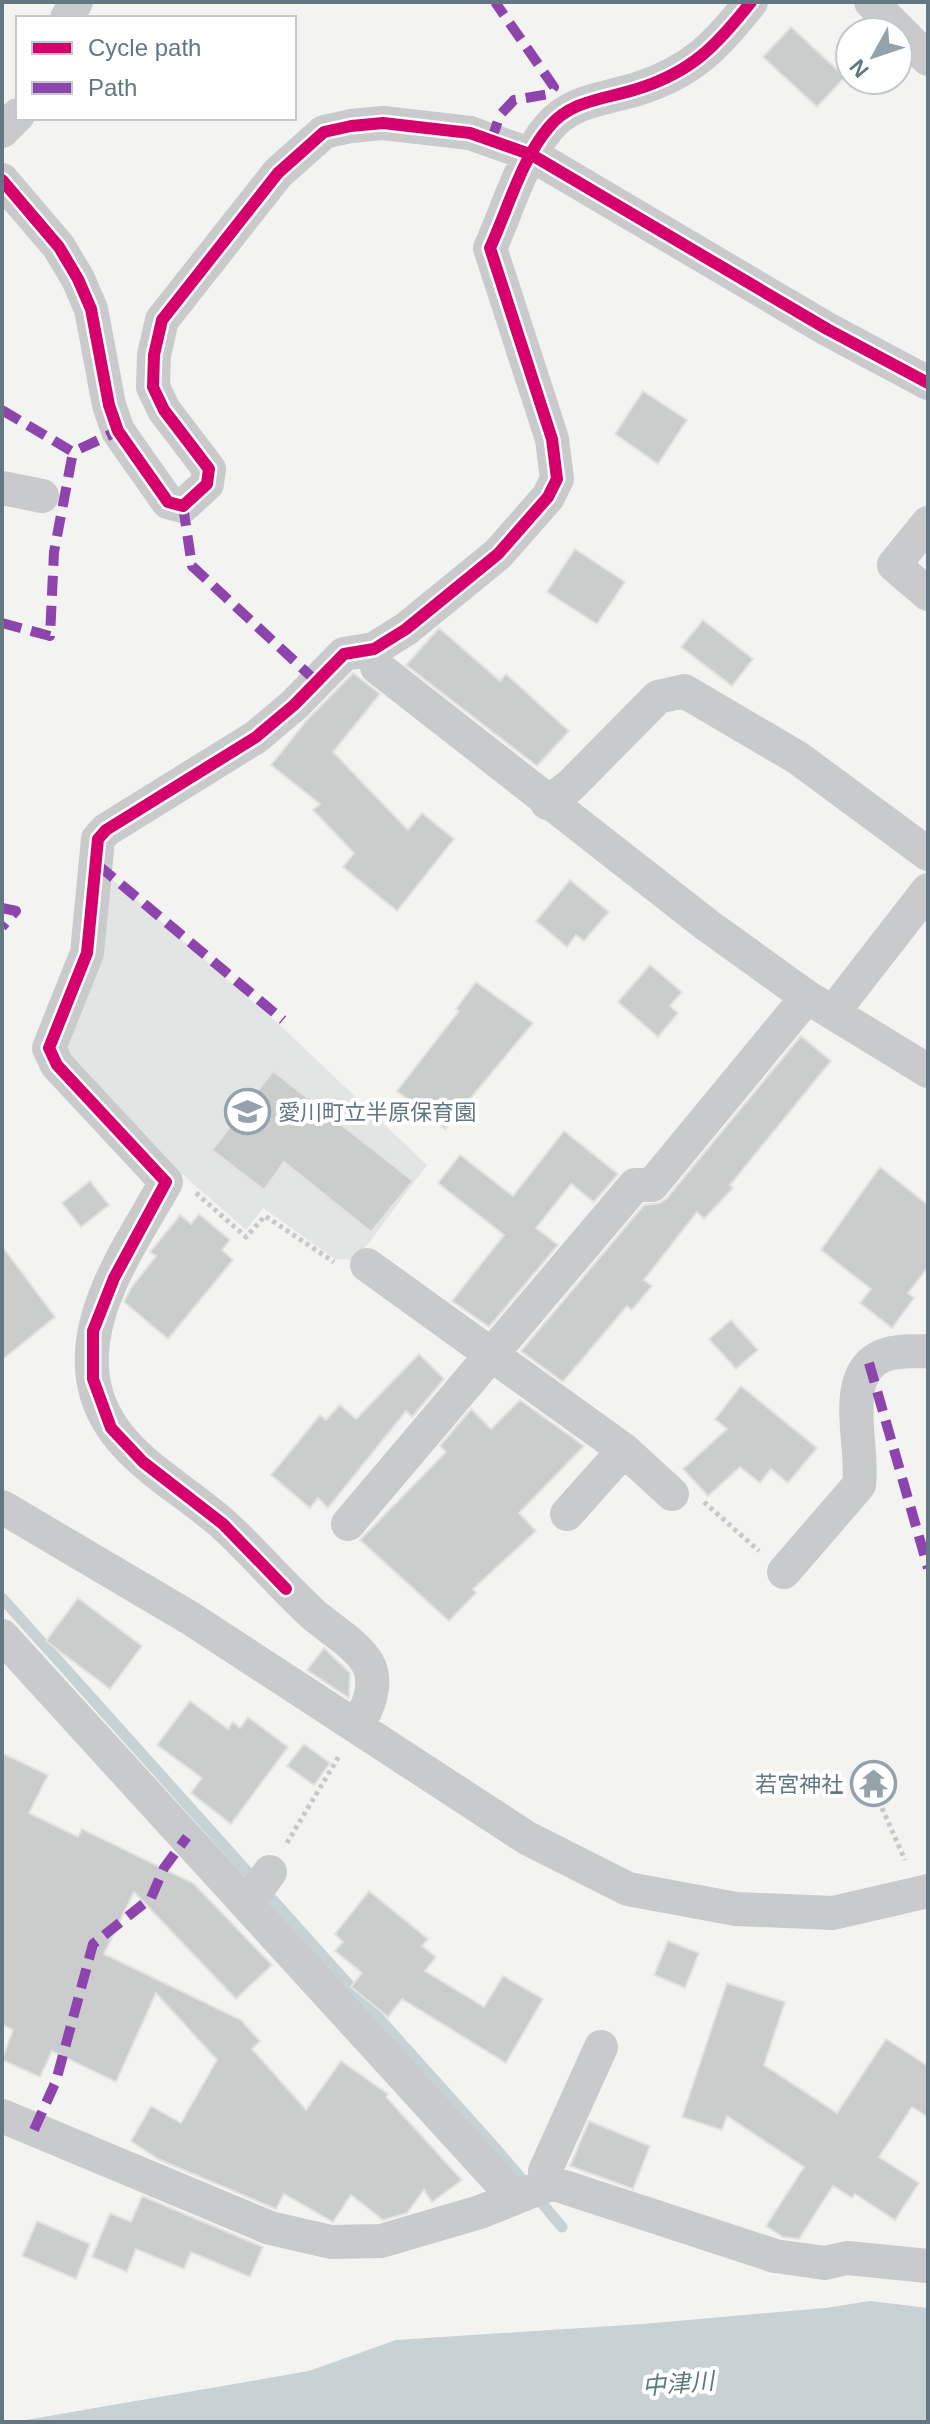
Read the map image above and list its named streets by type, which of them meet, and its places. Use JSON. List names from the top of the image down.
{
  "water": ["中津川"],
  "places": {
    "school or university": ["愛川町立半原保育園"],
    "temple": ["若宮神社"]
  },
  "legend": ["Cycle path", "Path"],
  "north": "bottom left"
}
